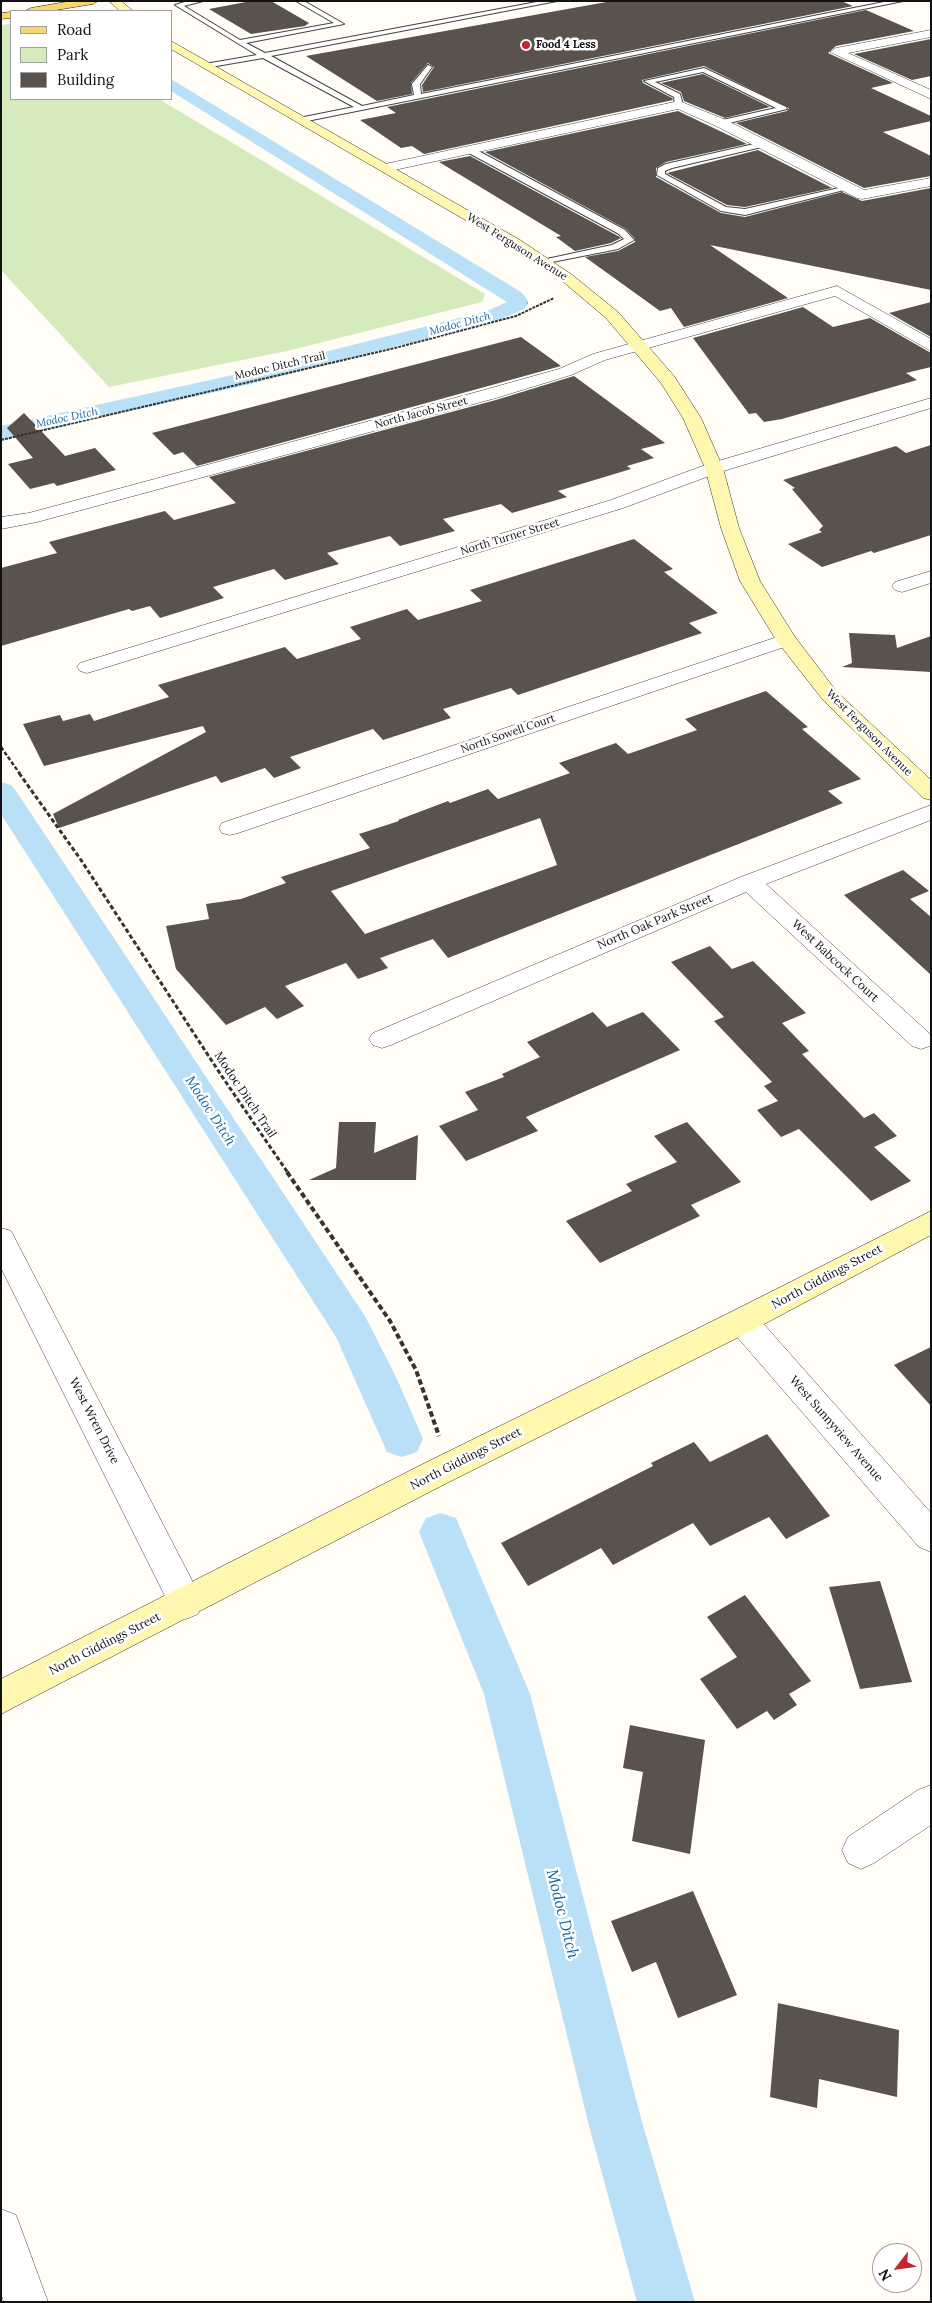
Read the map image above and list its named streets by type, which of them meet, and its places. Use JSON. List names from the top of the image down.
{
  "streets": {
    "street": [
      "West Ferguson Avenue",
      "North Jacob Street",
      "North Turner Street",
      "North Sowell Court",
      "North Oak Park Street",
      "West Babcock Court",
      "North Giddings Street",
      "West Wren Drive",
      "West Sunnyview Avenue"
    ],
    "path": ["Modoc Ditch Trail"]
  },
  "crossings": [
    ["West Ferguson Avenue", "North Jacob Street"],
    ["West Ferguson Avenue", "North Turner Street"],
    ["West Ferguson Avenue", "North Sowell Court"],
    ["Modoc Ditch Trail", "North Giddings Street"],
    ["North Oak Park Street", "West Babcock Court"],
    ["North Giddings Street", "West Wren Drive"],
    ["North Giddings Street", "West Sunnyview Avenue"]
  ],
  "water": ["Modoc Ditch"],
  "places": ["Food 4 Less"],
  "legend": ["Road", "Park", "Building"],
  "north": "bottom left"
}
